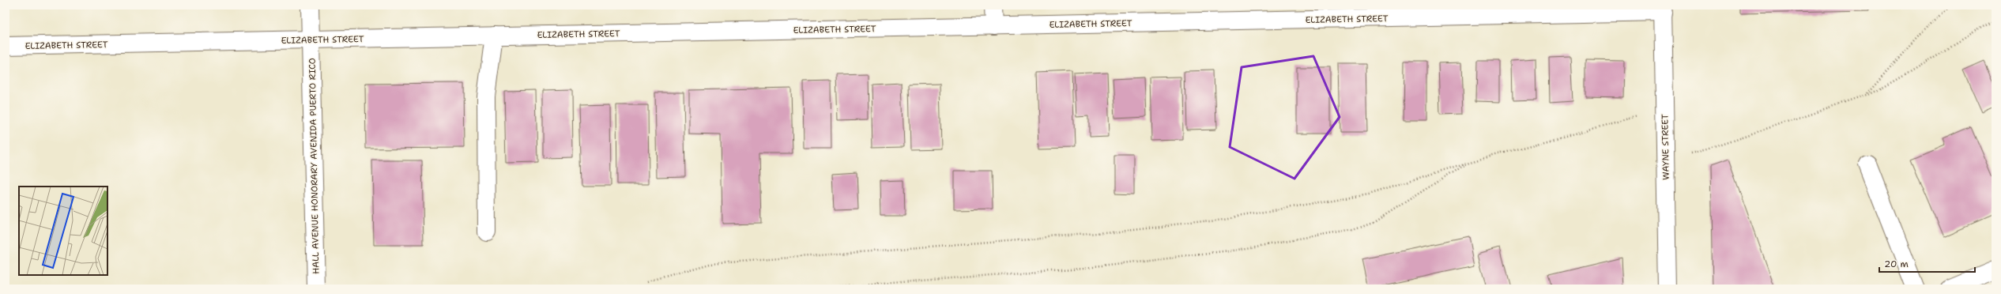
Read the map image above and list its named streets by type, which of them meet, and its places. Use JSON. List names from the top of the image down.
{
  "streets": {
    "street": ["ELIZABETH STREET", "WAYNE STREET", "HALL AVENUE HONORARY AVENIDA PUERTO RICO"]
  },
  "crossings": [
    ["ELIZABETH STREET", "WAYNE STREET"],
    ["ELIZABETH STREET", "HALL AVENUE HONORARY AVENIDA PUERTO RICO"]
  ],
  "scale_bar": "20 m"
}
